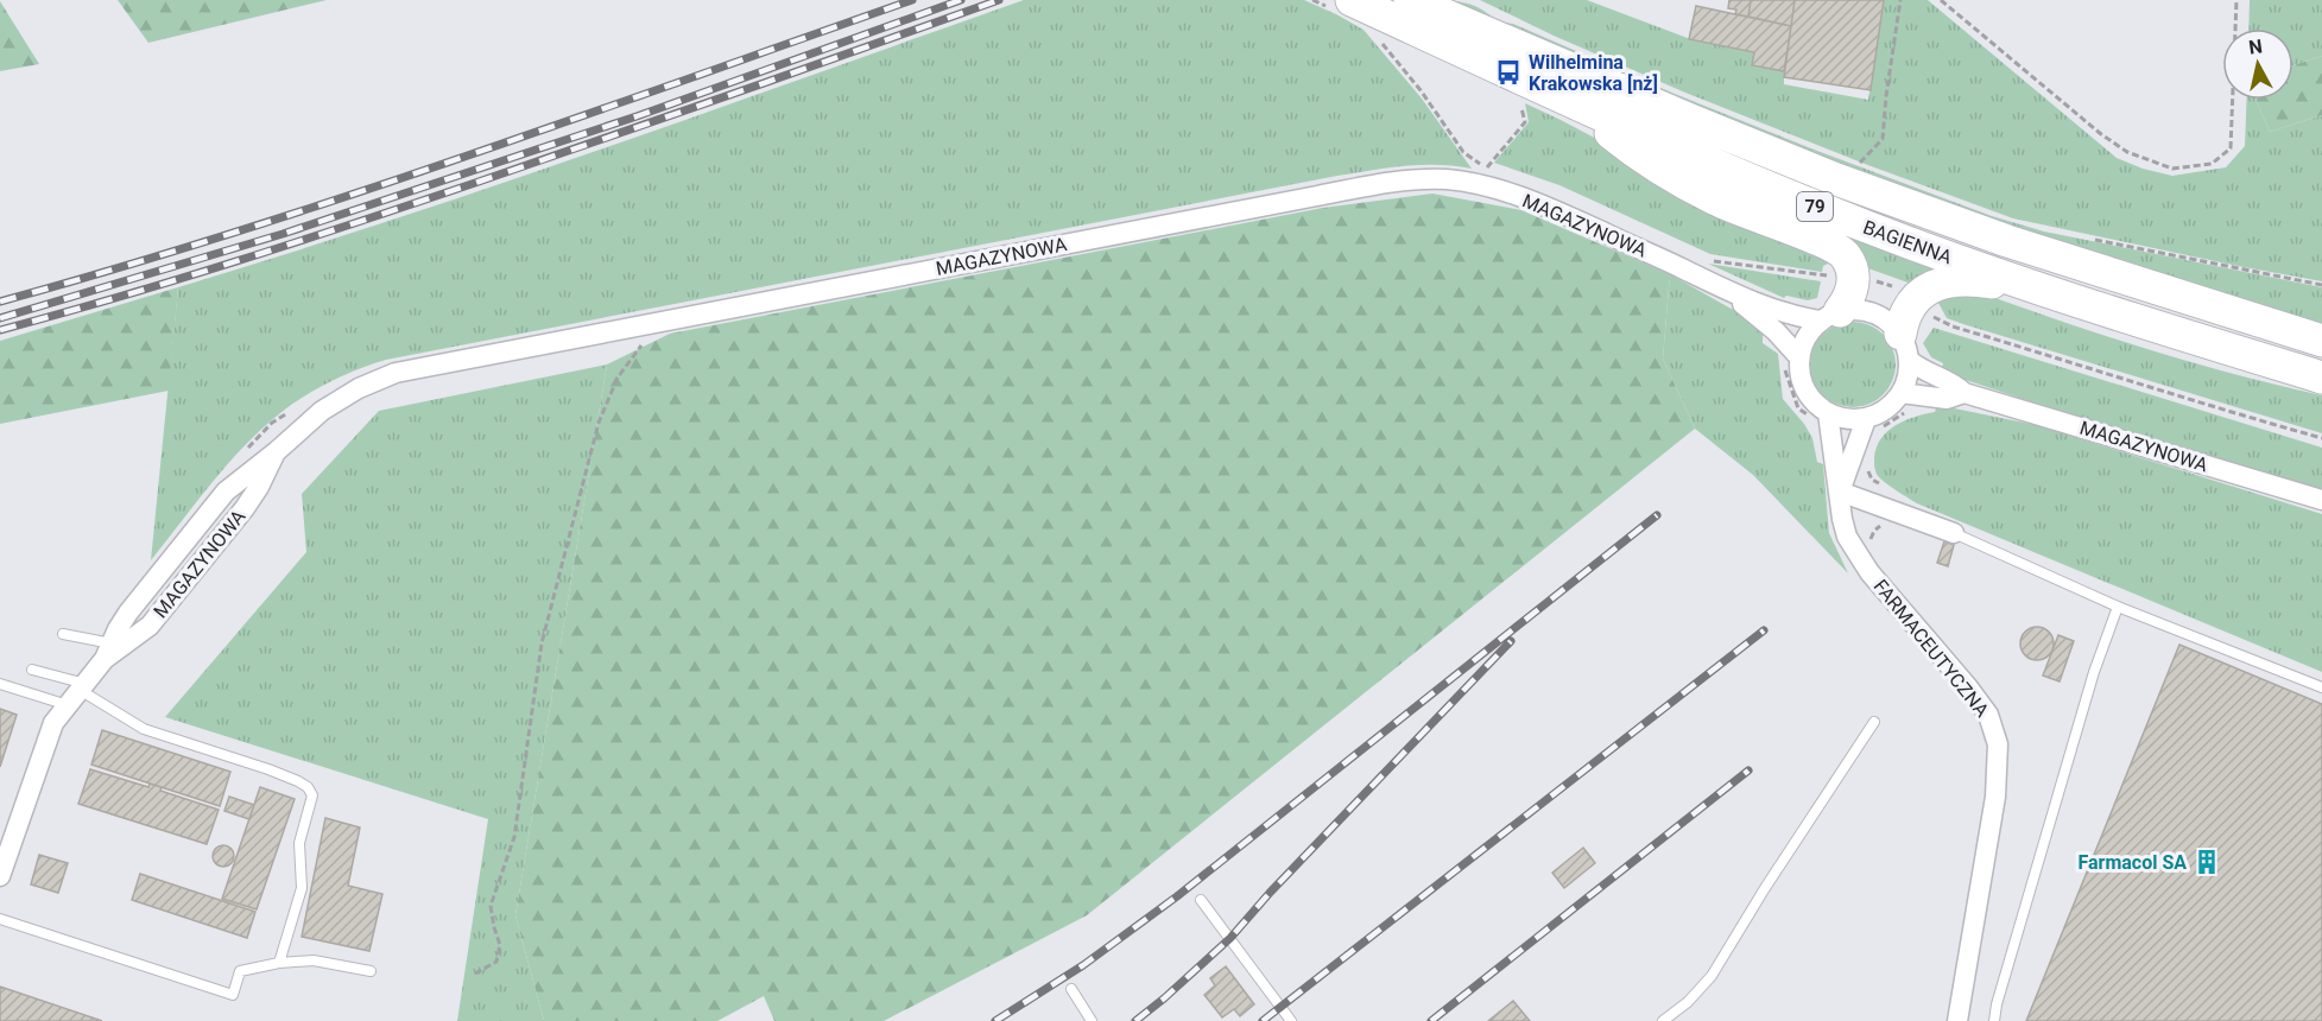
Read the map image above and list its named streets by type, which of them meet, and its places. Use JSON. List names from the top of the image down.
{
  "streets": {
    "main road": ["79", "BAGIENNA"],
    "street": ["MAGAZYNOWA", "FARMACEUTYCZNA"]
  },
  "crossings": [
    ["MAGAZYNOWA", "FARMACEUTYCZNA"]
  ],
  "places": {
    "bus stop": ["Wilhelmina Krakowska [nż]"],
    "building": ["Farmacol SA"]
  },
  "north": "top"
}
